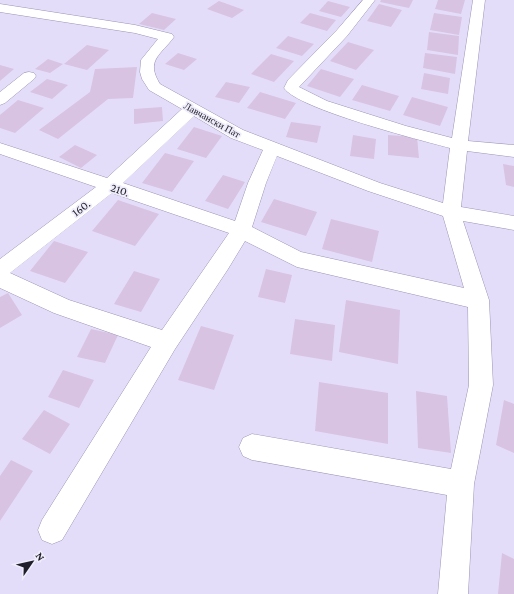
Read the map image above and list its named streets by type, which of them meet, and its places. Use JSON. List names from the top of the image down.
{
  "streets": {
    "street": ["Лавчански Пат", "210.", "160."]
  },
  "crossings": [
    ["Лавчански Пат", "160."],
    ["210.", "160."]
  ],
  "north": "top right"
}
